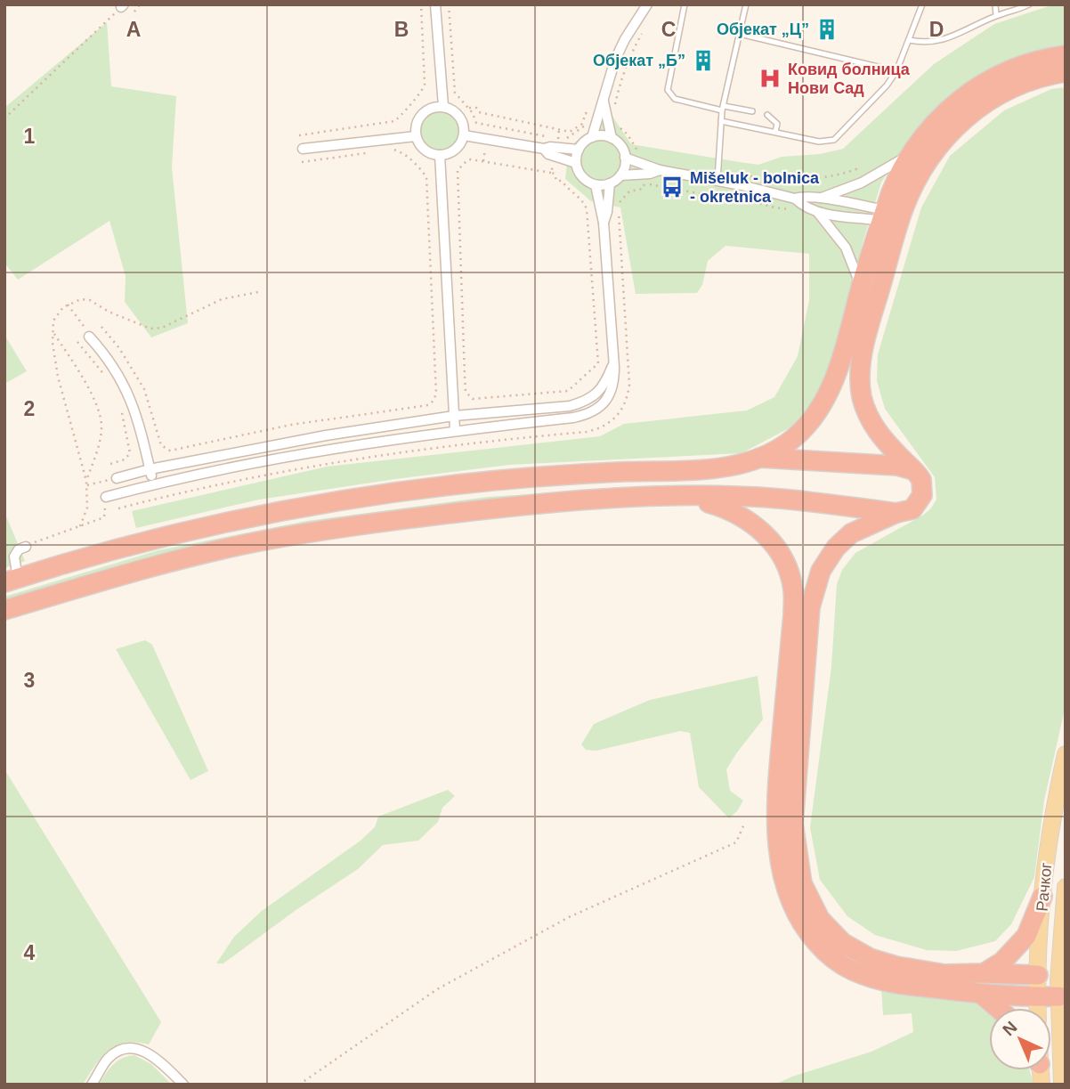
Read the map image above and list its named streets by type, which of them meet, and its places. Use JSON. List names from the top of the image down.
{
  "streets": {
    "main road": ["Рачког"]
  },
  "places": {
    "building": ["Објекат „Ц”", "Објекат „Б”"],
    "hospital": ["Ковид болница Нови Сад"],
    "bus stop": ["Mišeluk - bolnica - okretnica"]
  },
  "north": "top left",
  "grid": {
    "columns": [
      "A",
      "B",
      "C",
      "D"
    ],
    "rows": [
      "1",
      "2",
      "3",
      "4"
    ]
  }
}
